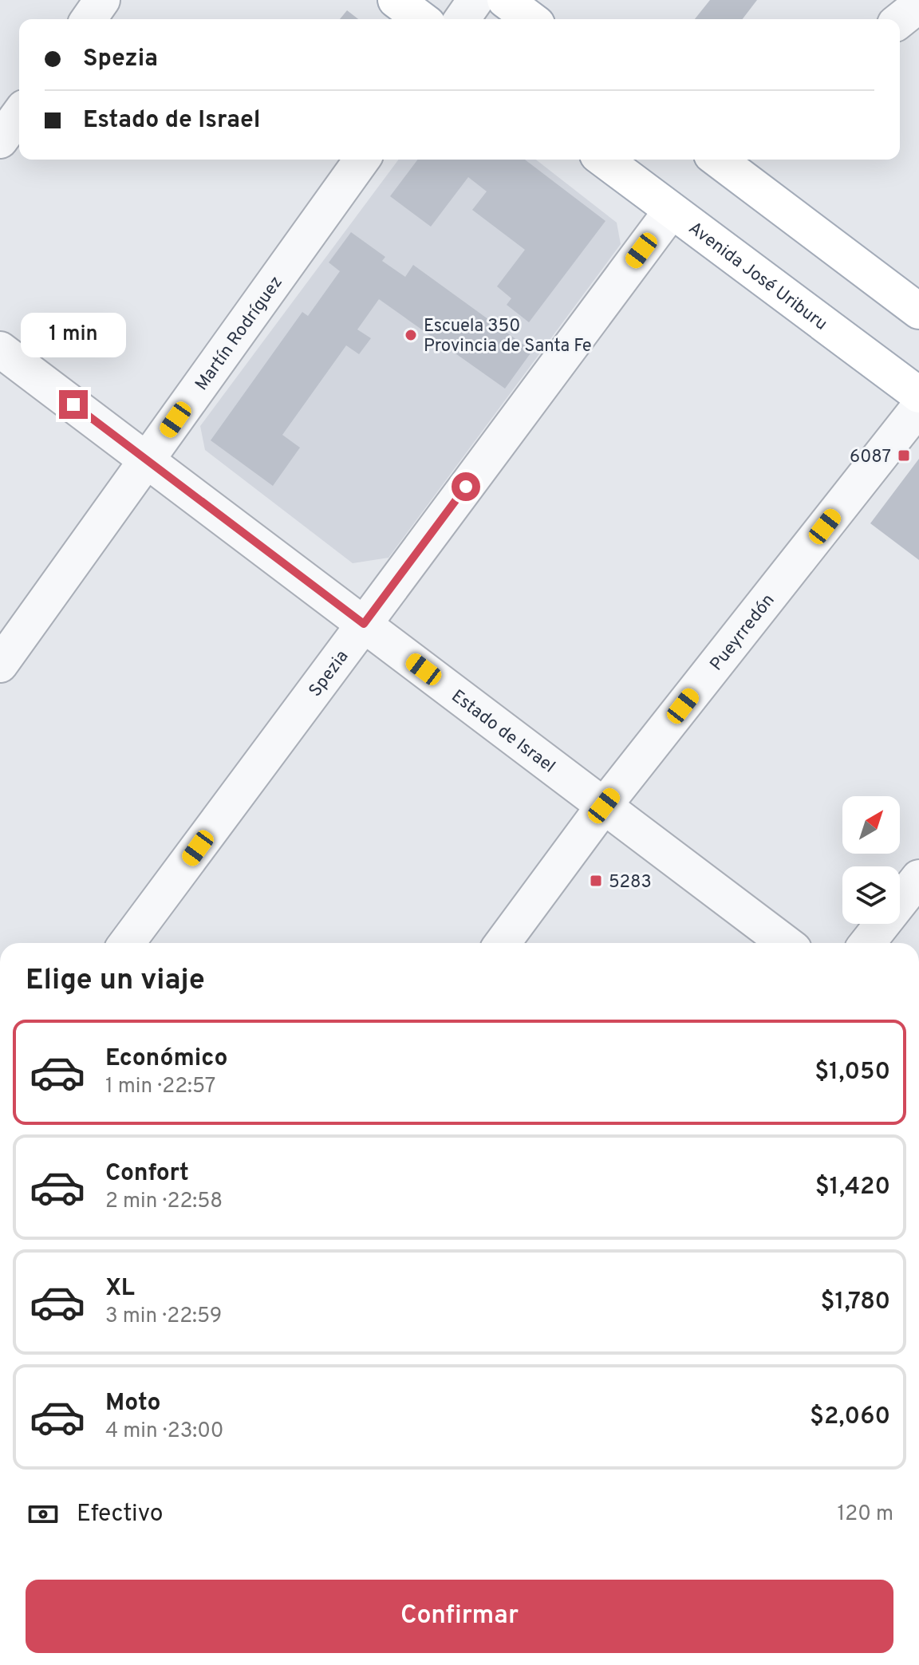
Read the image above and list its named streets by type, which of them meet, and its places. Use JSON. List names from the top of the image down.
{
  "streets": {
    "main road": ["Avenida José Uriburu"],
    "street": [
      "Martín Rodríguez",
      "Pueyrredón",
      "Spezia",
      "Estado de Israel"
    ]
  },
  "crossings": [
    ["Avenida José Uriburu", "Spezia"],
    ["Martín Rodríguez", "Estado de Israel"],
    ["Pueyrredón", "Estado de Israel"],
    ["Spezia", "Estado de Israel"]
  ],
  "places": {
    "other": ["Escuela 350 Provincia de Santa Fe"],
    "transit": ["6087", "5283"]
  },
  "north": "top right",
  "page": {
    "banner": ["Spezia", "Estado de Israel"],
    "bubble": "1 min",
    "heading": "Elige un viaje",
    "list": [
      {
        "name": "Económico",
        "note": "1 min · 22:57",
        "value": "$1,050"
      },
      {
        "name": "Confort",
        "note": "2 min · 22:58",
        "value": "$1,420"
      },
      {
        "name": "XL",
        "note": "3 min · 22:59",
        "value": "$1,780"
      },
      {
        "name": "Moto",
        "note": "4 min · 23:00",
        "value": "$2,060"
      }
    ],
    "pay": ["Efectivo", "120 m"],
    "buttons": "Confirmar"
  }
}
